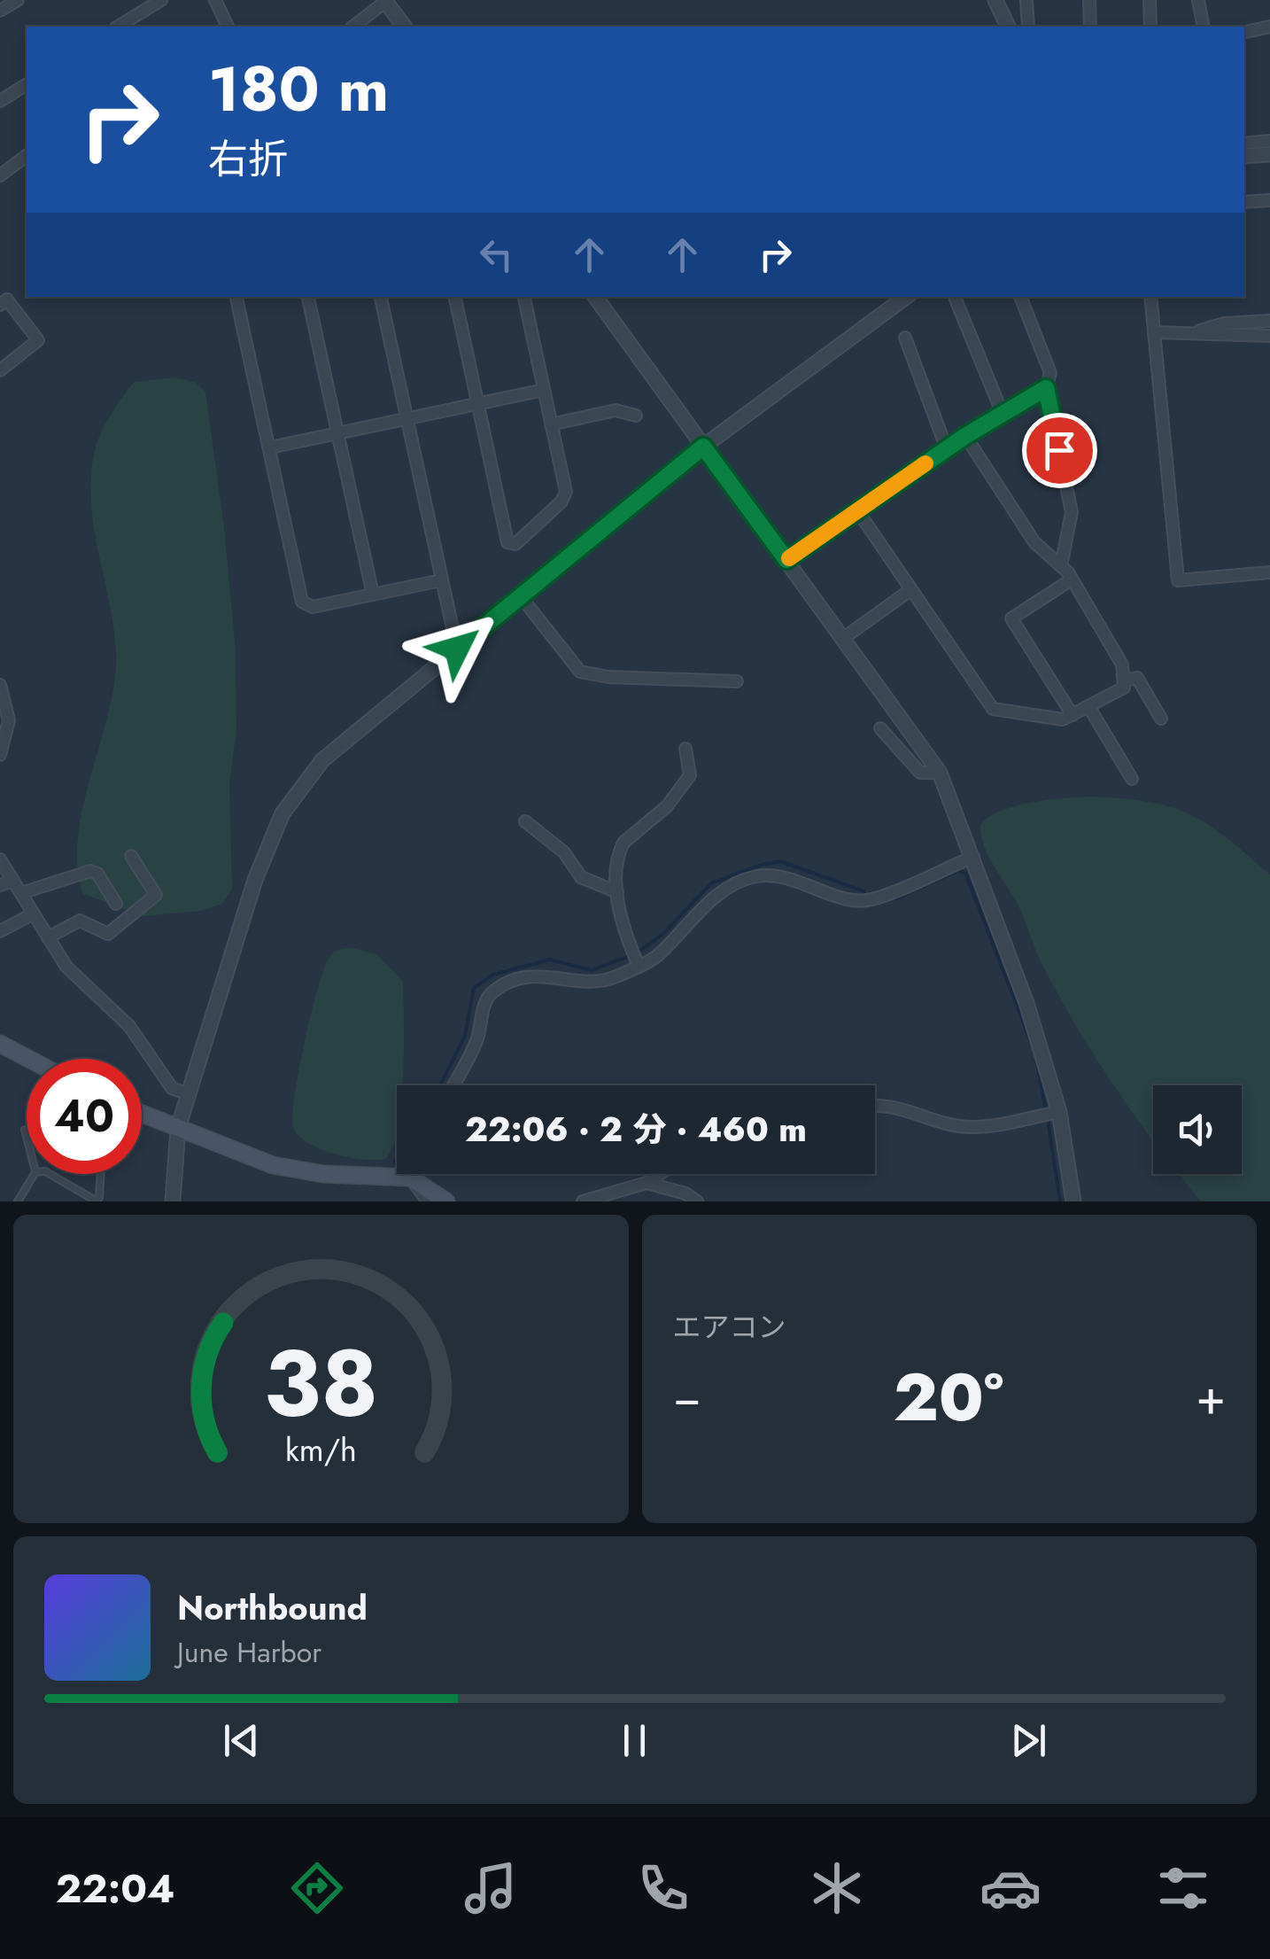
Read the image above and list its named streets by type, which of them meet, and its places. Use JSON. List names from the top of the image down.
{
  "page": {
    "turn": ["180 m", "右折"],
    "limit": "40",
    "trip": "22:06 · 2 分 · 460 m",
    "tile": "エアコン",
    "heat": ["−", "20°", "+"],
    "song": ["Northbound", "June Harbor"],
    "tabs": "22:04",
    "gauge": ["38", "km/h"]
  }
}
